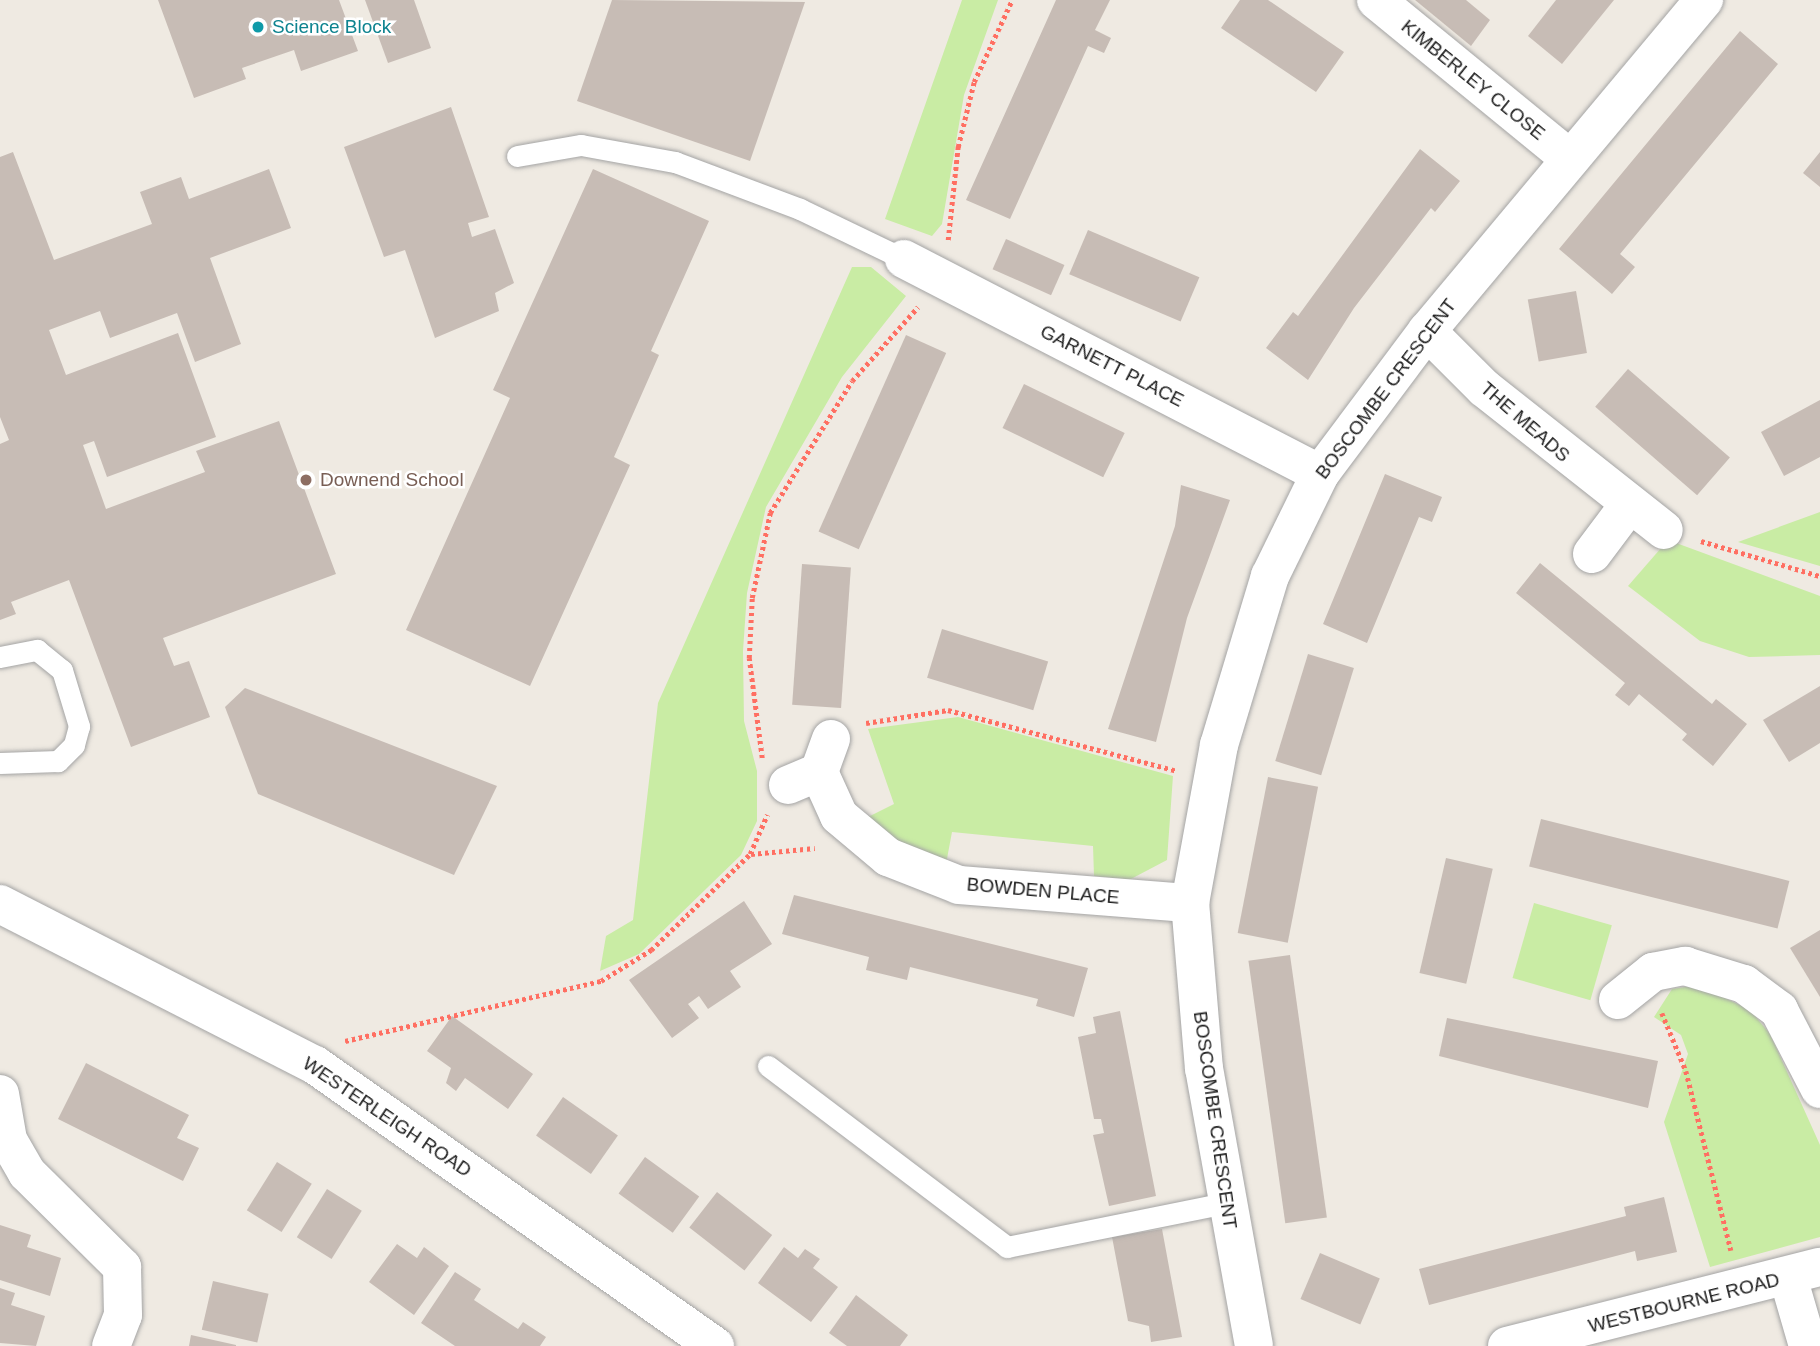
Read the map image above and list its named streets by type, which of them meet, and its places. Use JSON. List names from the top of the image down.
{
  "streets": {
    "street": [
      "KIMBERLEY CLOSE",
      "GARNETT PLACE",
      "BOSCOMBE CRESCENT",
      "THE MEADS",
      "BOWDEN PLACE",
      "WESTERLEIGH ROAD",
      "WESTBOURNE ROAD"
    ]
  },
  "crossings": [
    ["KIMBERLEY CLOSE", "BOSCOMBE CRESCENT"],
    ["GARNETT PLACE", "BOSCOMBE CRESCENT"],
    ["BOSCOMBE CRESCENT", "THE MEADS"],
    ["BOSCOMBE CRESCENT", "BOWDEN PLACE"]
  ],
  "places": ["Science Block", "Downend School"]
}
